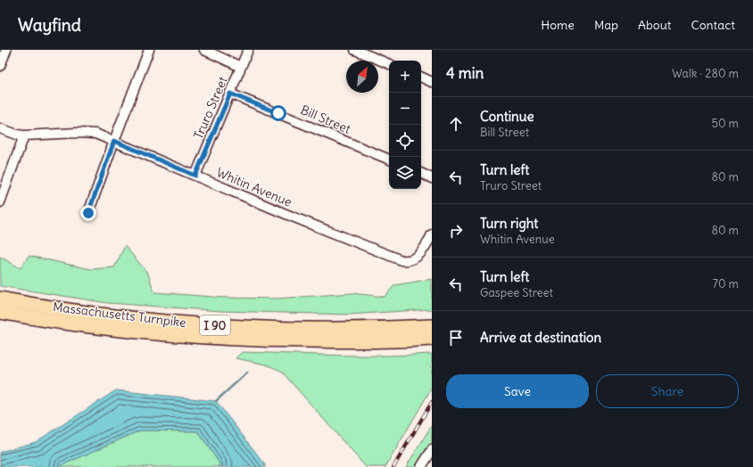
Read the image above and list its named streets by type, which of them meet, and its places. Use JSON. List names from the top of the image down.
{
  "streets": {
    "highway": ["Massachusetts Turnpike", "I 90"],
    "street": ["Truro Street", "Bill Street", "Whitin Avenue"]
  },
  "crossings": [
    ["Truro Street", "Bill Street"],
    ["Truro Street", "Whitin Avenue"]
  ],
  "north": "top right",
  "page": {
    "header": "Wayfind",
    "nav": [
      "Home",
      "Map",
      "About",
      "Contact"
    ],
    "heading": ["4 min", "Walk · 280 m"],
    "map_buttons": ["+", "−"],
    "list": [
      ["Continue", "Bill Street", "50 m"],
      ["Turn left", "Truro Street", "80 m"],
      ["Turn right", "Whitin Avenue", "80 m"],
      ["Turn left", "Gaspee Street", "70 m"],
      "Arrive at destination"
    ],
    "buttons": ["Save", "Share"]
  }
}
